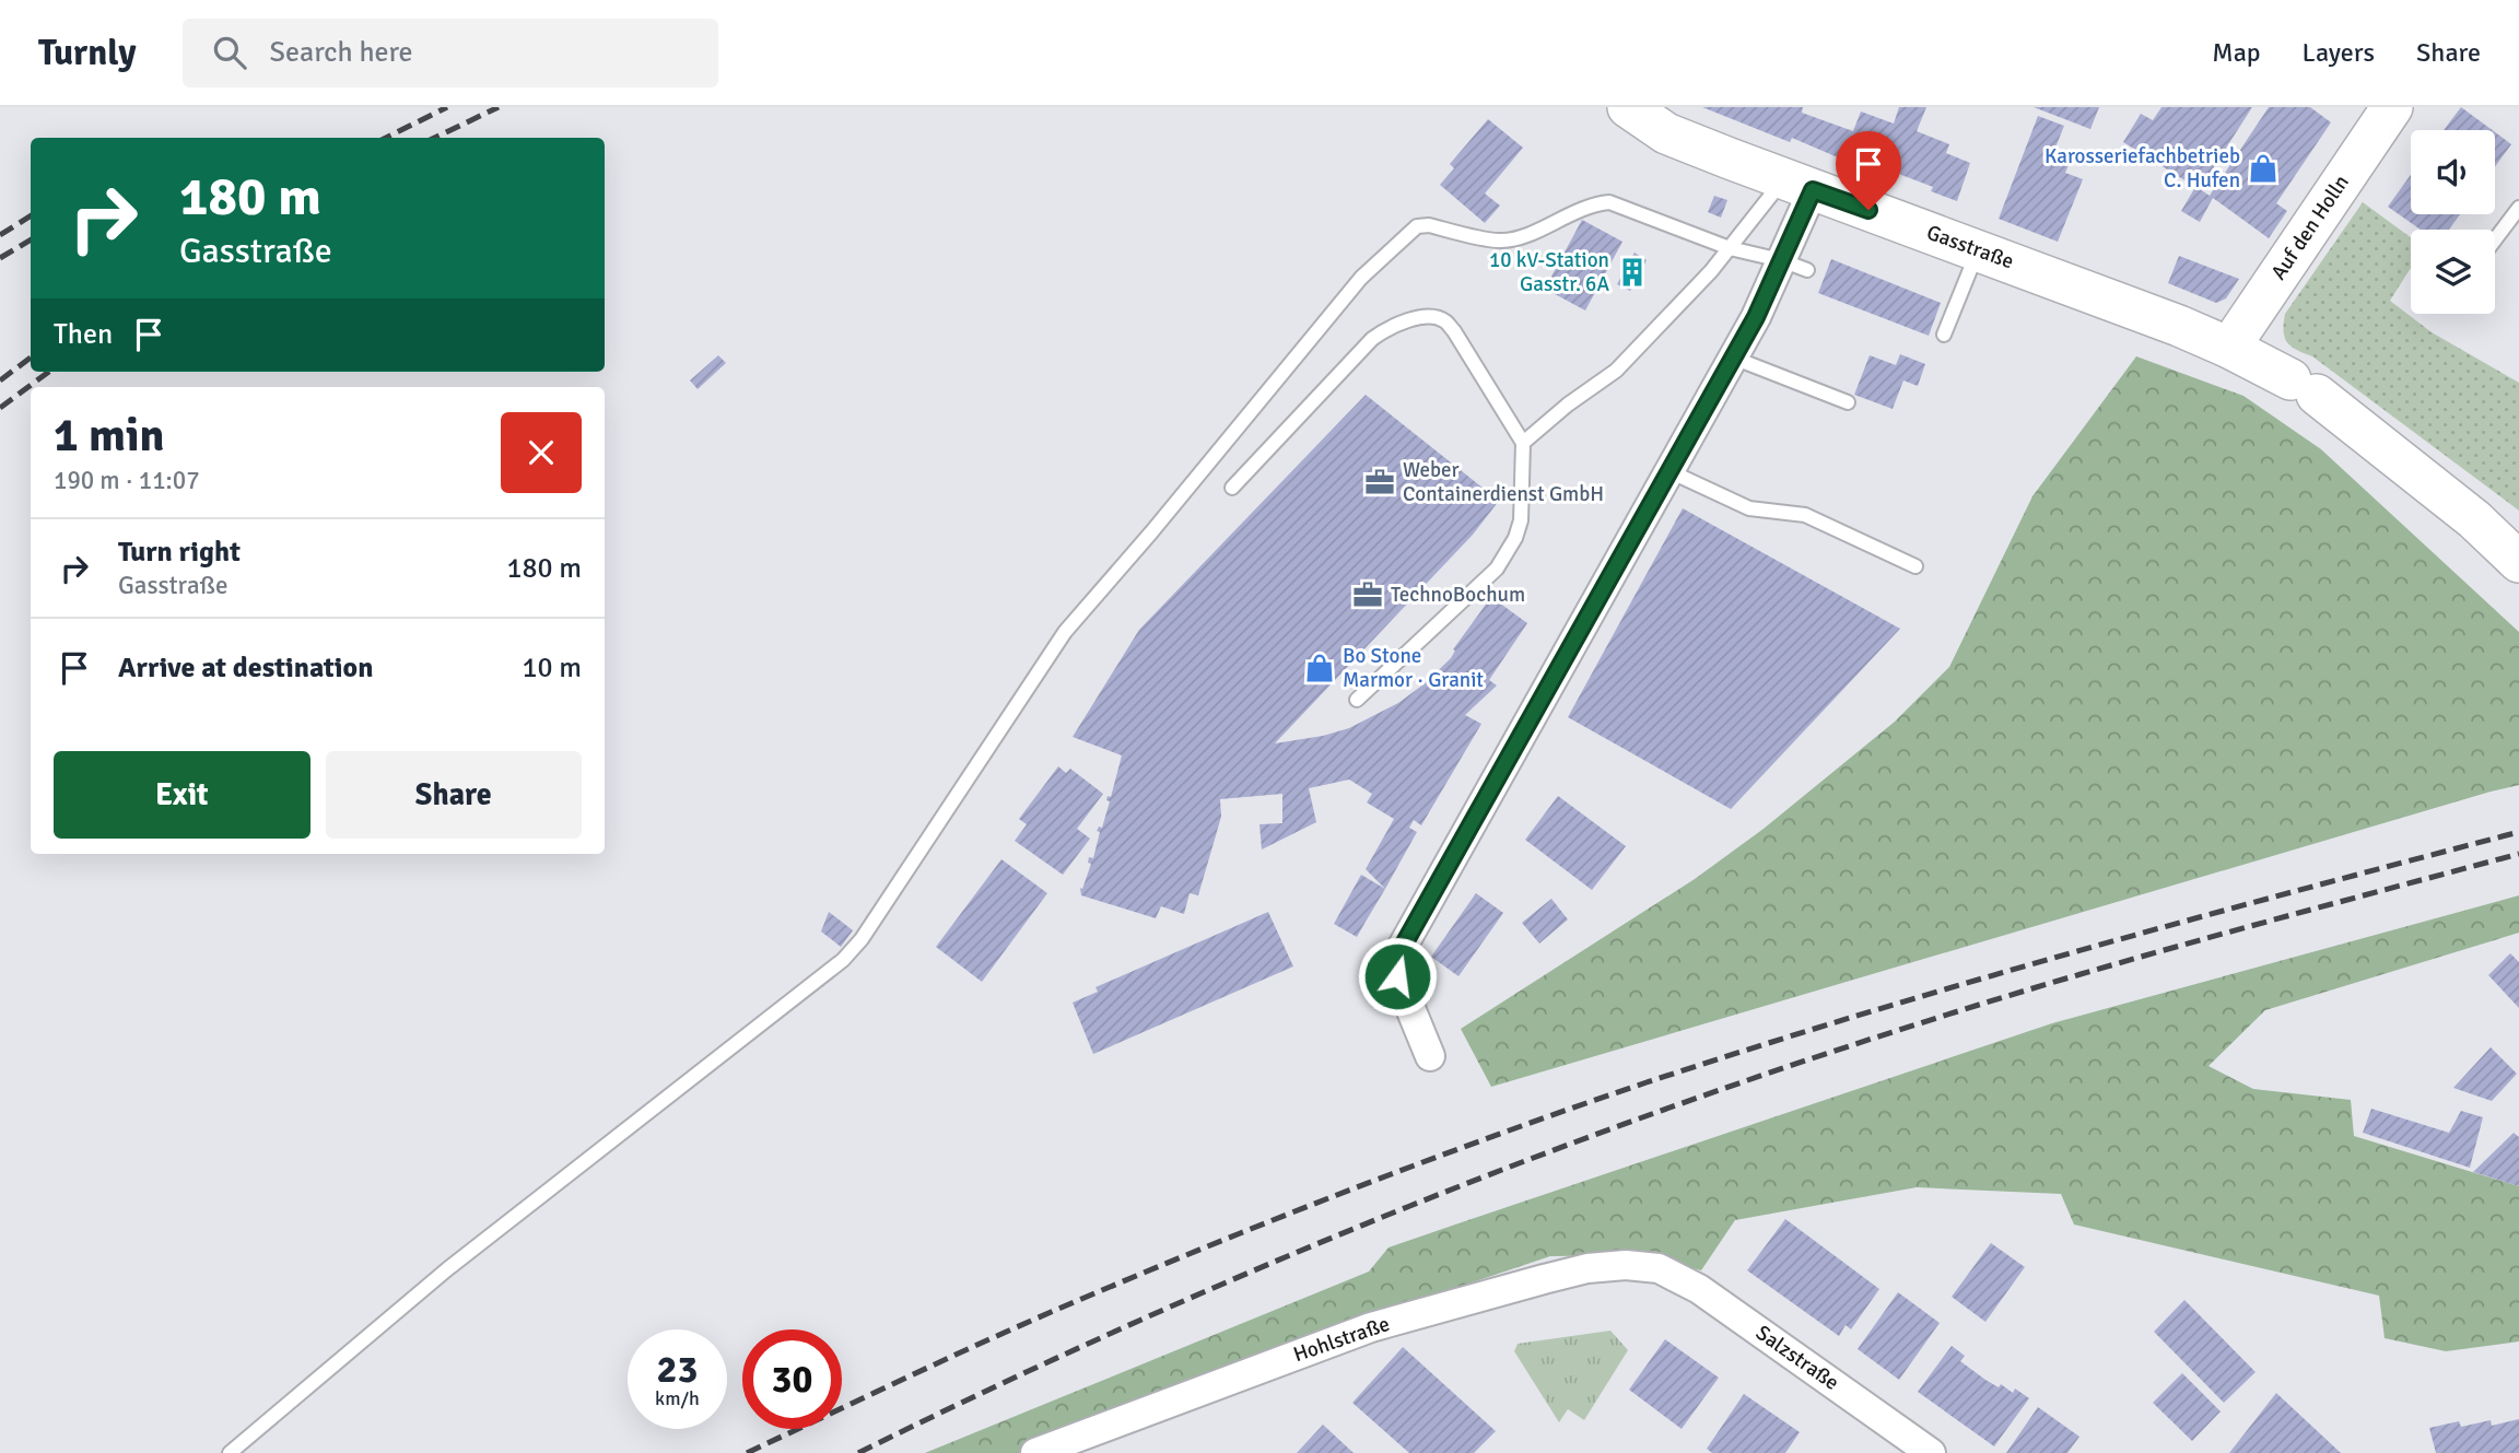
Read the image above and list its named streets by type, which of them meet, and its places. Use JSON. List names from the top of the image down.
{
  "streets": {
    "street": [
      "Auf den Holln",
      "Gasstraße",
      "Hohlstraße",
      "Salzstraße"
    ]
  },
  "crossings": [
    ["Auf den Holln", "Gasstraße"],
    ["Hohlstraße", "Salzstraße"]
  ],
  "places": {
    "shop": ["Karosseriefachbetrieb C. Hufen", "Bo Stone Marmor · Granit"],
    "building": ["10 kV-Station Gasstr. 6A"],
    "office": ["Weber Containerdienst GmbH", "TechnoBochum"]
  },
  "page": {
    "header": "Turnly",
    "search": "Search here",
    "nav": ["Map", "Layers", "Share"],
    "turn": ["180 m", "Gasstraße"],
    "then": "Then",
    "heading": ["1 min", "190 m · 11:07"],
    "list": [
      {
        "name": "Turn right",
        "note": "Gasstraße",
        "value": "180 m"
      },
      {
        "name": "Arrive at destination",
        "value": "10 m"
      }
    ],
    "buttons": ["Exit", "Share"],
    "speed": "23 km/h",
    "limit": "30"
  }
}
